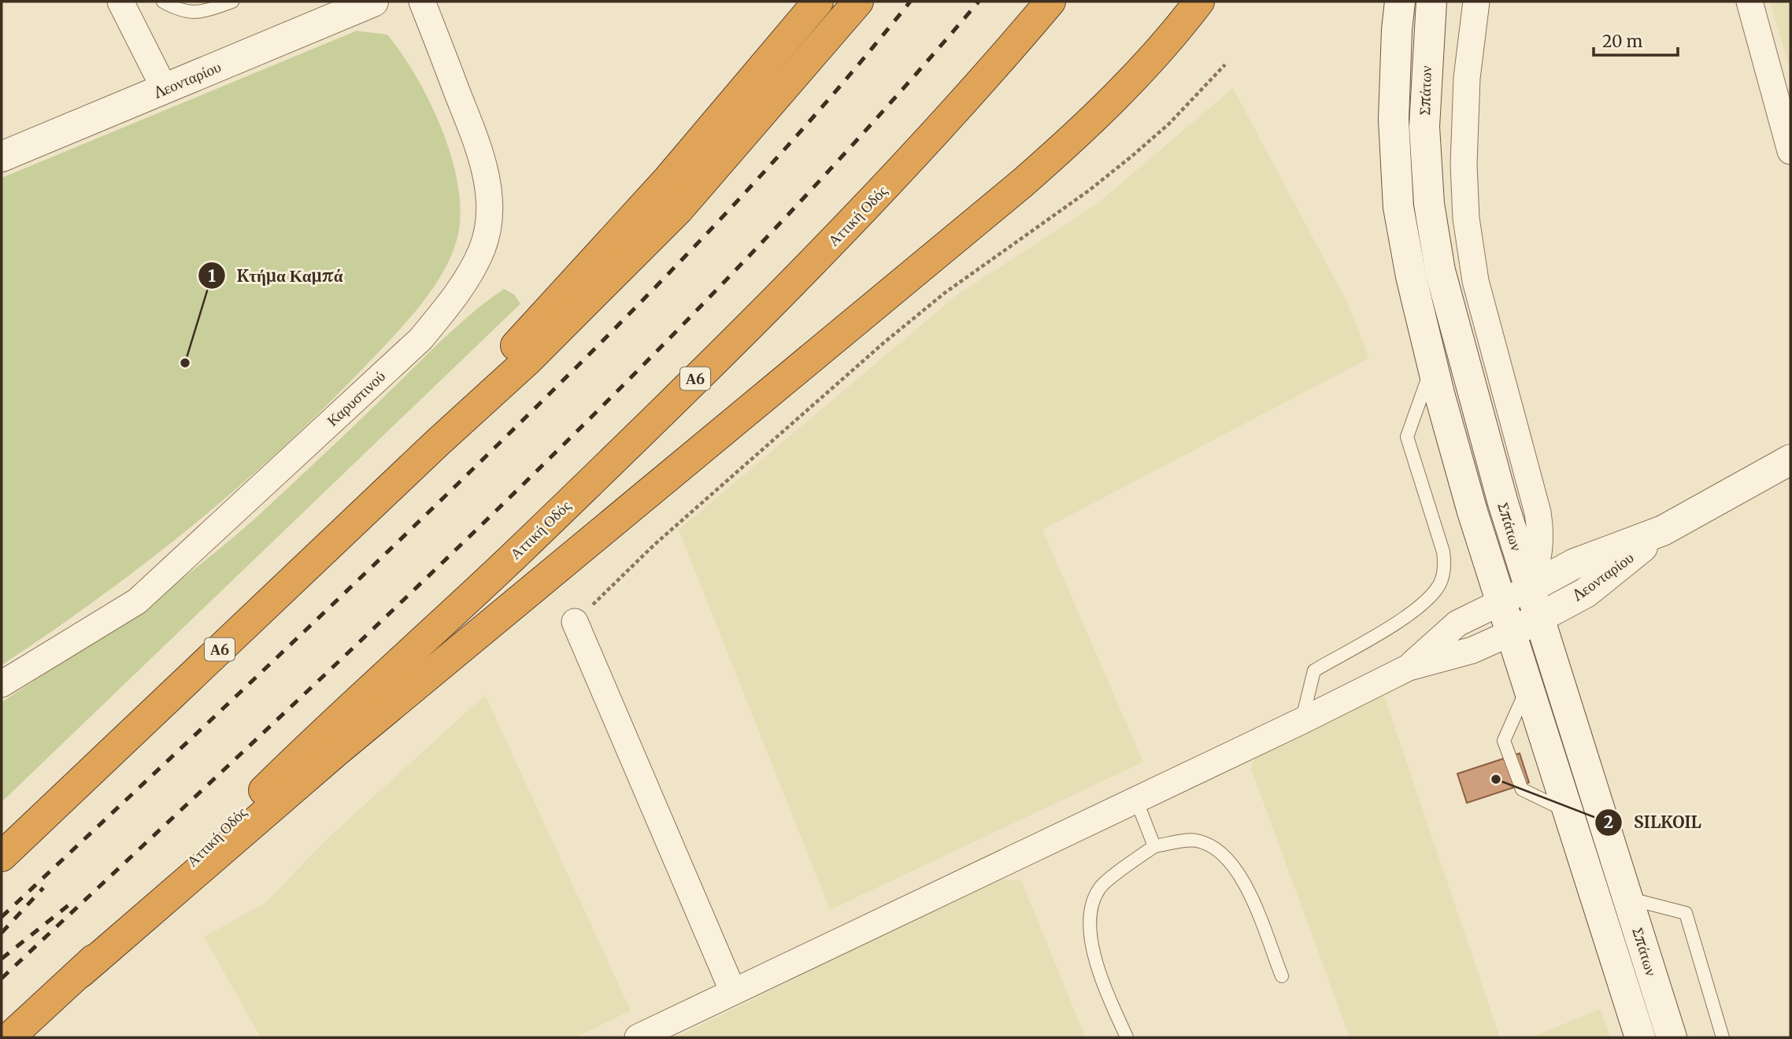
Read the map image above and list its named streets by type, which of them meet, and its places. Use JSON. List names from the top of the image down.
{
  "streets": {
    "highway": ["Αττική Οδός", "Α6"],
    "main road": ["Λεονταρίου", "Σπάτων"],
    "street": ["Καρυστινού"]
  },
  "crossings": [
    ["Λεονταρίου", "Σπάτων"]
  ],
  "places": ["Kτήμα Καμπά", "SILKOIL"],
  "scale_bar": "20 m"
}
